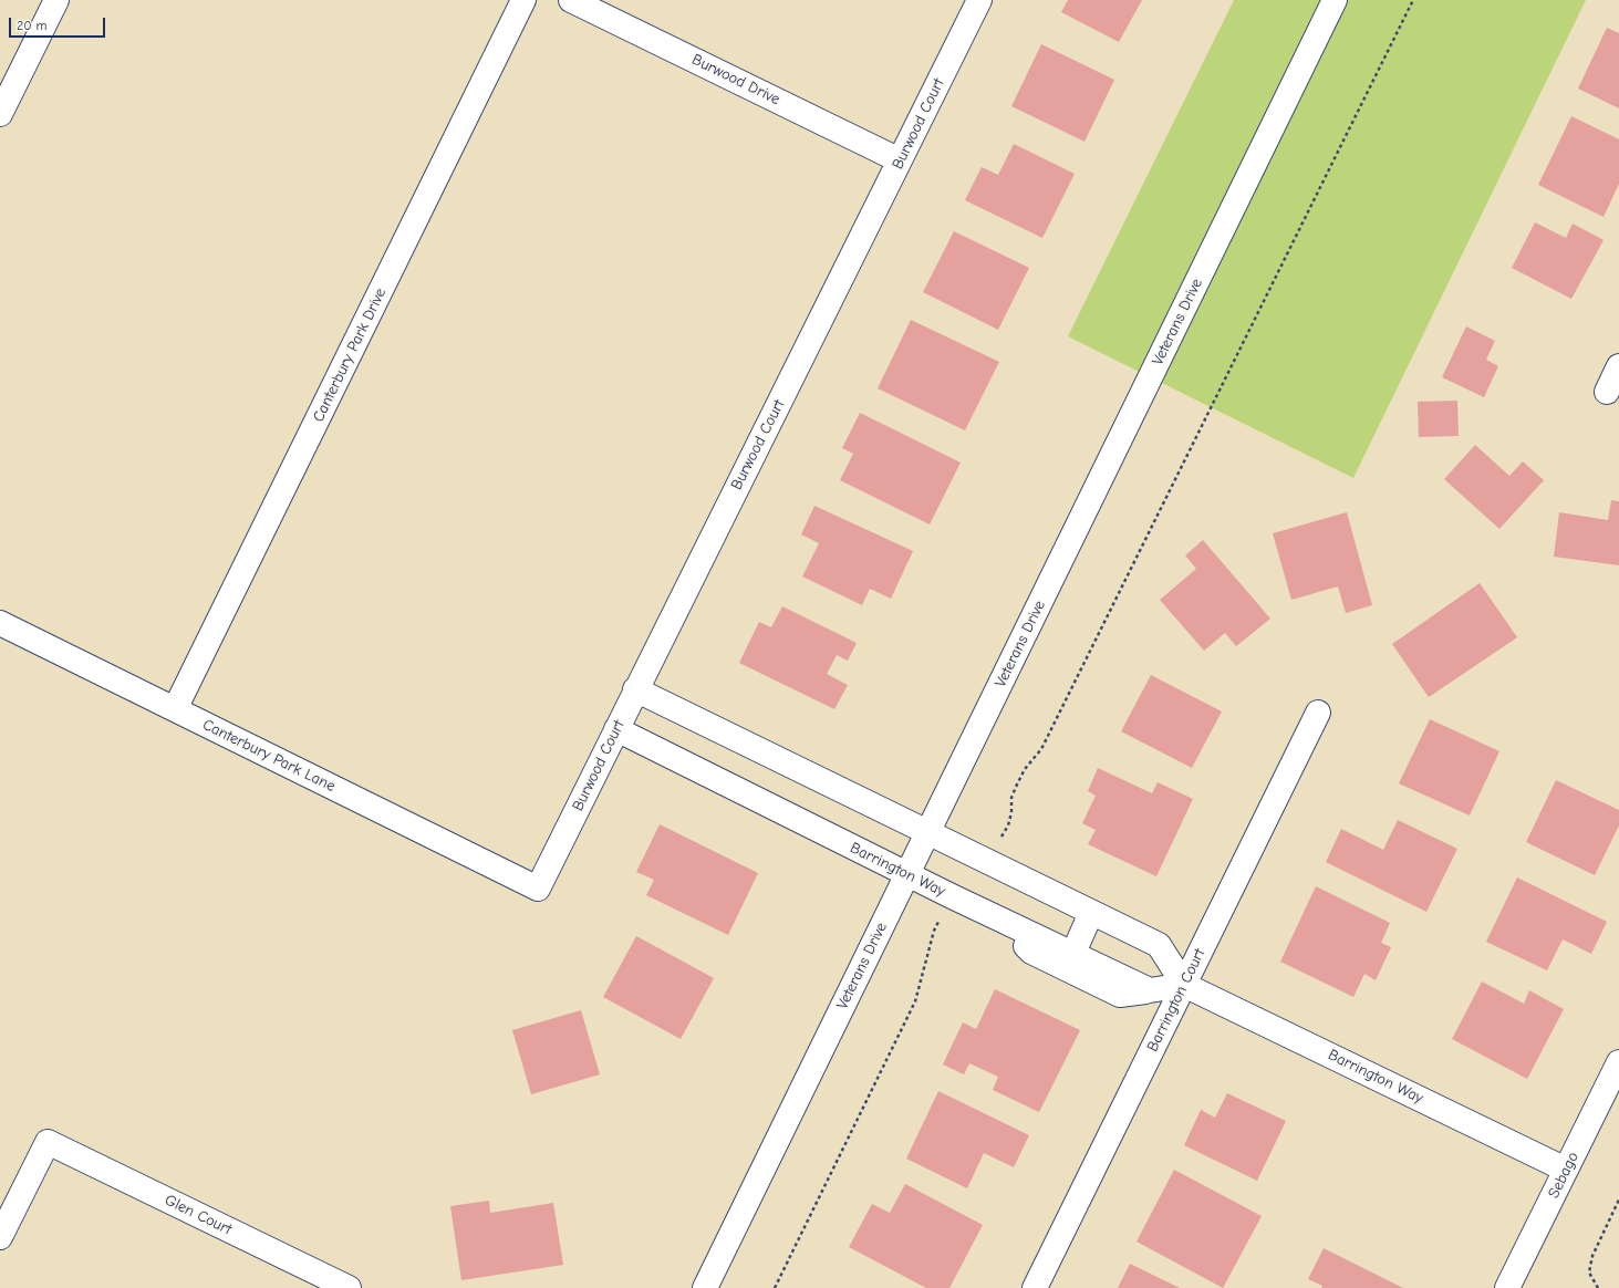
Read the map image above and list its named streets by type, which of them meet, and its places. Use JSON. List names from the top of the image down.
{
  "streets": {
    "street": [
      "Burwood Drive",
      "Burwood Court",
      "Veterans Drive",
      "Canterbury Park Drive",
      "Canterbury Park Lane",
      "Barrington Way",
      "Barrington Court",
      "Sebago",
      "Glen Court"
    ]
  },
  "crossings": [
    ["Burwood Drive", "Burwood Court"],
    ["Burwood Court", "Canterbury Park Lane"],
    ["Burwood Court", "Barrington Way"],
    ["Veterans Drive", "Barrington Way"],
    ["Canterbury Park Drive", "Canterbury Park Lane"],
    ["Barrington Way", "Barrington Court"],
    ["Barrington Way", "Sebago"]
  ],
  "scale_bar": "20 m"
}
